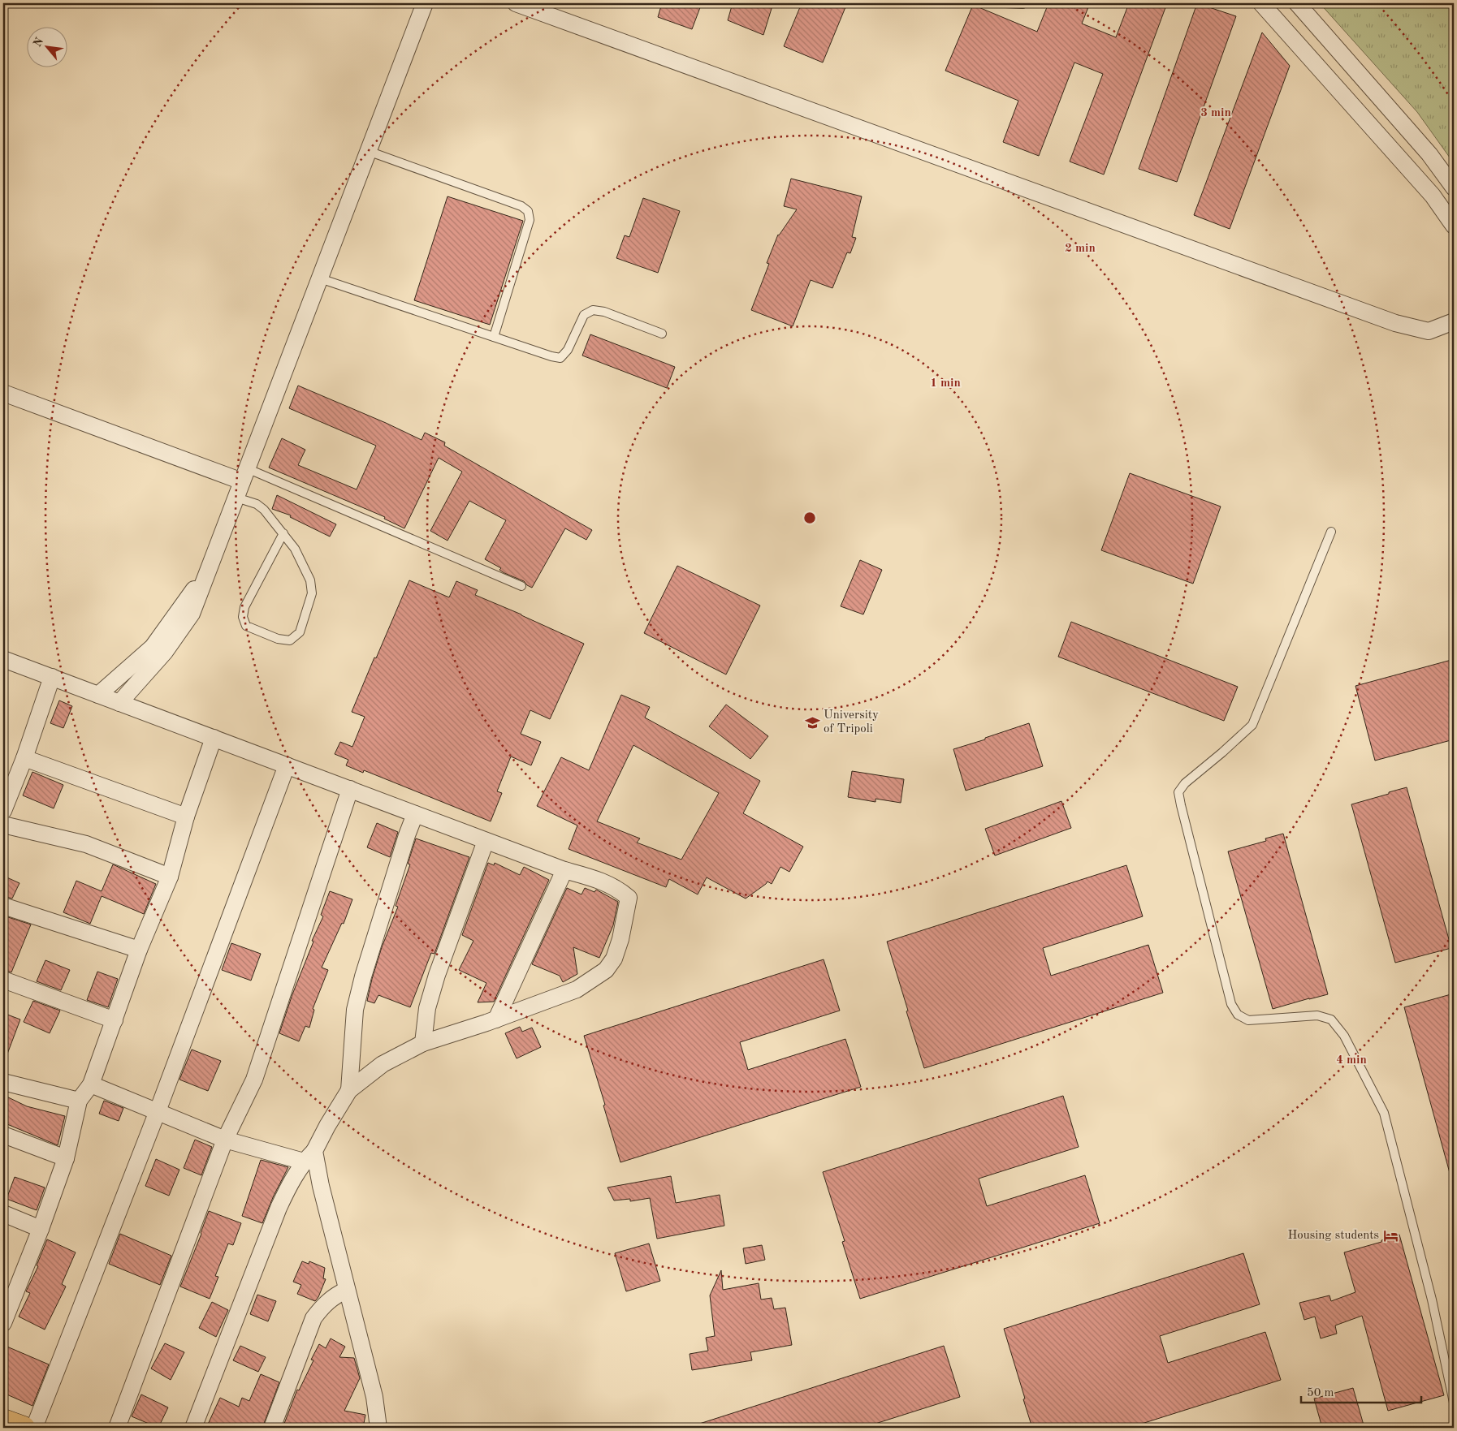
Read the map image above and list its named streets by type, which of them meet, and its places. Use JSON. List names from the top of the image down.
{
  "places": {
    "school or university": ["University of Tripoli"],
    "hotel": ["Housing students"]
  },
  "scale_bar": "50 m",
  "north": "top left",
  "rings": [
    "3 min",
    "2 min",
    "1 min",
    "4 min"
  ]
}
